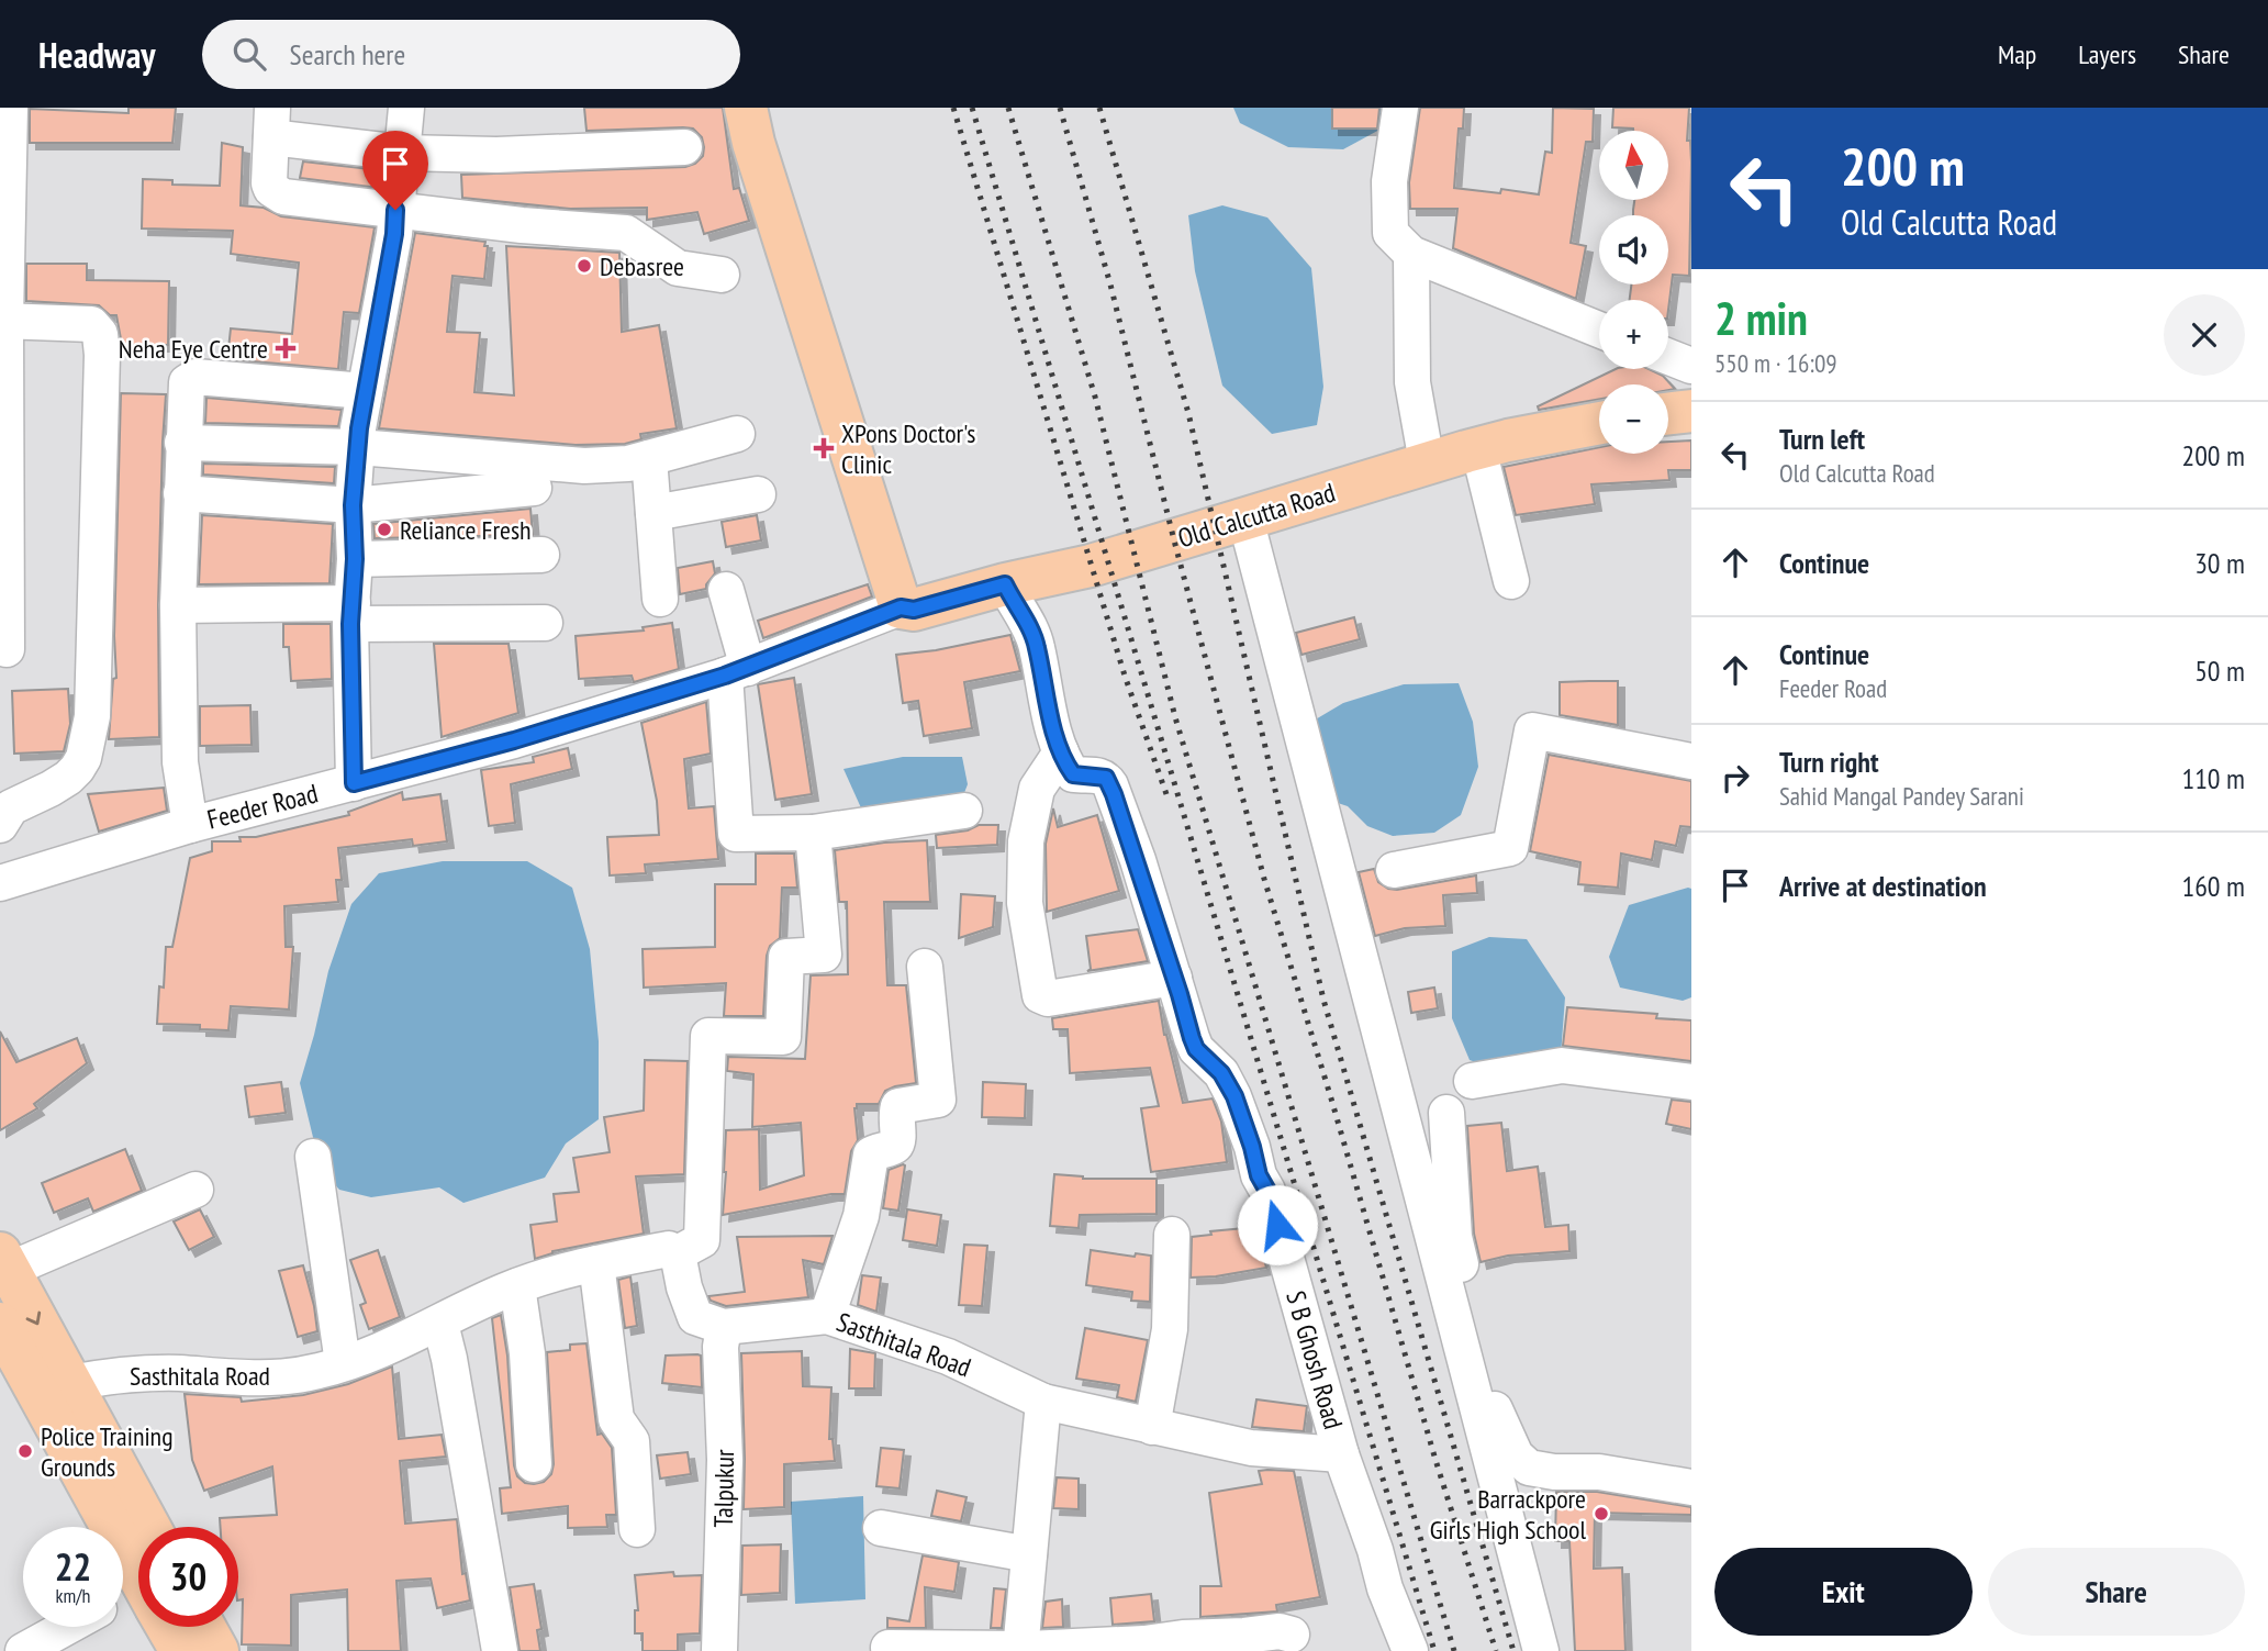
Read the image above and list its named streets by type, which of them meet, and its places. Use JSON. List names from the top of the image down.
{
  "streets": {
    "main road": ["Old Calcutta Road"],
    "street": [
      "Feeder Road",
      "Sasthitala Road",
      "S B Ghosh Road",
      "Talpukur"
    ]
  },
  "crossings": [
    ["Old Calcutta Road", "Feeder Road"],
    ["Sasthitala Road", "S B Ghosh Road"],
    ["Sasthitala Road", "Talpukur"]
  ],
  "places": {
    "other": [
      "Debasree",
      "Reliance Fresh",
      "Police Training Grounds",
      "Barrackpore Girls High School"
    ],
    "health": ["Neha Eye Centre", "XPons Doctor's Clinic"]
  },
  "north": "top",
  "page": {
    "header": "Headway",
    "search": "Search here",
    "nav": ["Map", "Layers", "Share"],
    "turn": ["200 m", "Old Calcutta Road"],
    "map_buttons": ["+", "−"],
    "heading": ["2 min", "550 m · 16:09"],
    "list": [
      {
        "name": "Turn left",
        "note": "Old Calcutta Road",
        "value": "200 m"
      },
      {
        "name": "Continue",
        "value": "30 m"
      },
      {
        "name": "Continue",
        "note": "Feeder Road",
        "value": "50 m"
      },
      {
        "name": "Turn right",
        "note": "Sahid Mangal Pandey Sarani",
        "value": "110 m"
      },
      {
        "name": "Arrive at destination",
        "value": "160 m"
      }
    ],
    "speed": "22 km/h",
    "limit": "30",
    "buttons": ["Exit", "Share"]
  }
}
